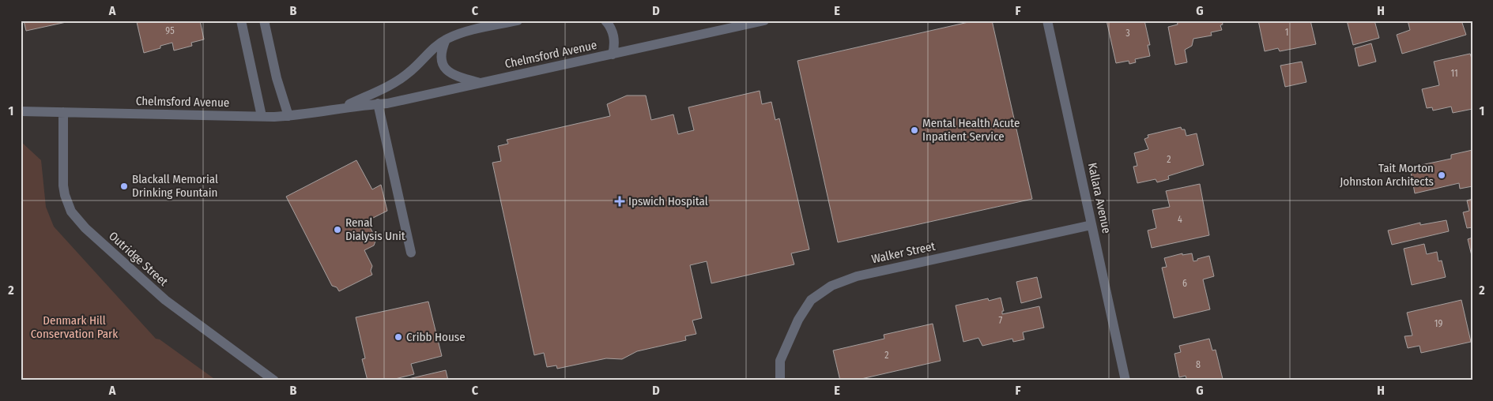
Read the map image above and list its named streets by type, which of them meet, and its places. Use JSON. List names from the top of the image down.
{
  "streets": {
    "street": [
      "Chelmsford Avenue",
      "Kallara Avenue",
      "Walker Street",
      "Outridge Street"
    ]
  },
  "crossings": [
    ["Chelmsford Avenue", "Outridge Street"],
    ["Kallara Avenue", "Walker Street"]
  ],
  "parks": ["Denmark Hill Conservation Park"],
  "places": {
    "other": [
      "Mental Health Acute Inpatient Service",
      "Tait Morton Johnston Architects",
      "Blackall Memorial Drinking Fountain",
      "Renal Dialysis Unit",
      "Cribb House"
    ],
    "health": ["Ipswich Hospital"]
  },
  "house_numbers": [
    "95",
    "1",
    "3",
    "11",
    "2",
    "4",
    "6",
    "7",
    "19",
    "2",
    "8"
  ],
  "grid": {
    "columns": [
      "A",
      "B",
      "C",
      "D",
      "E",
      "F",
      "G",
      "H"
    ],
    "rows": ["1", "2"]
  }
}
